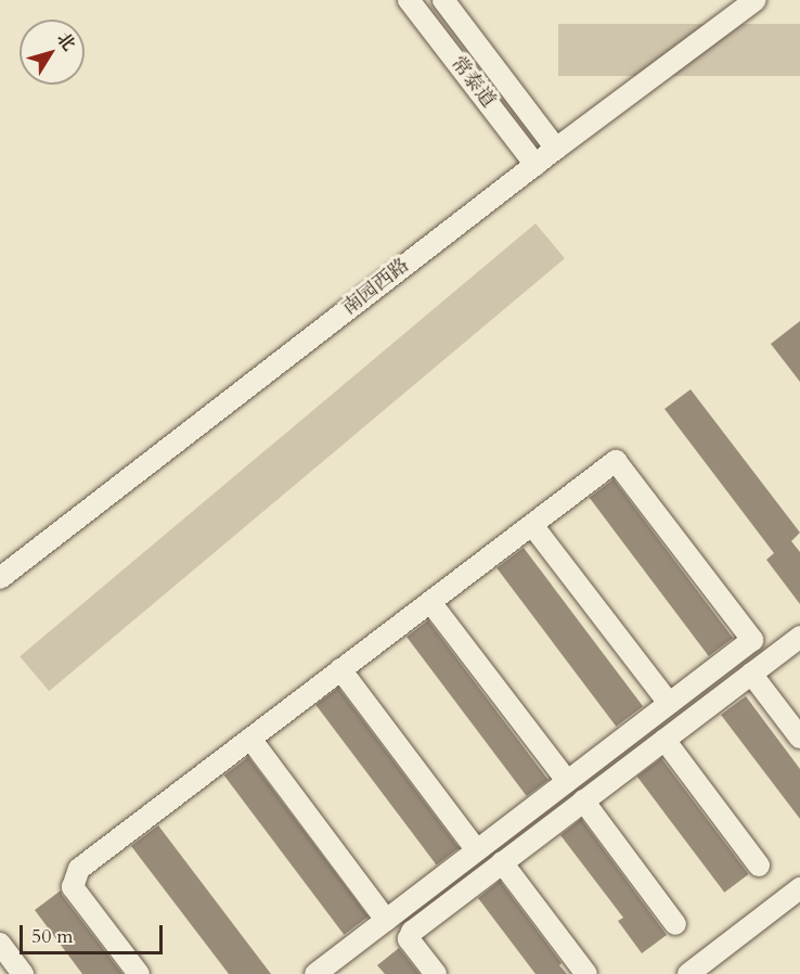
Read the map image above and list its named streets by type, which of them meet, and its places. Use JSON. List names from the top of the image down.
{
  "streets": {
    "street": ["常泰道", "南园西路"]
  },
  "crossings": [
    ["常泰道", "南园西路"]
  ],
  "scale_bar": "50 m",
  "north": "top right"
}
